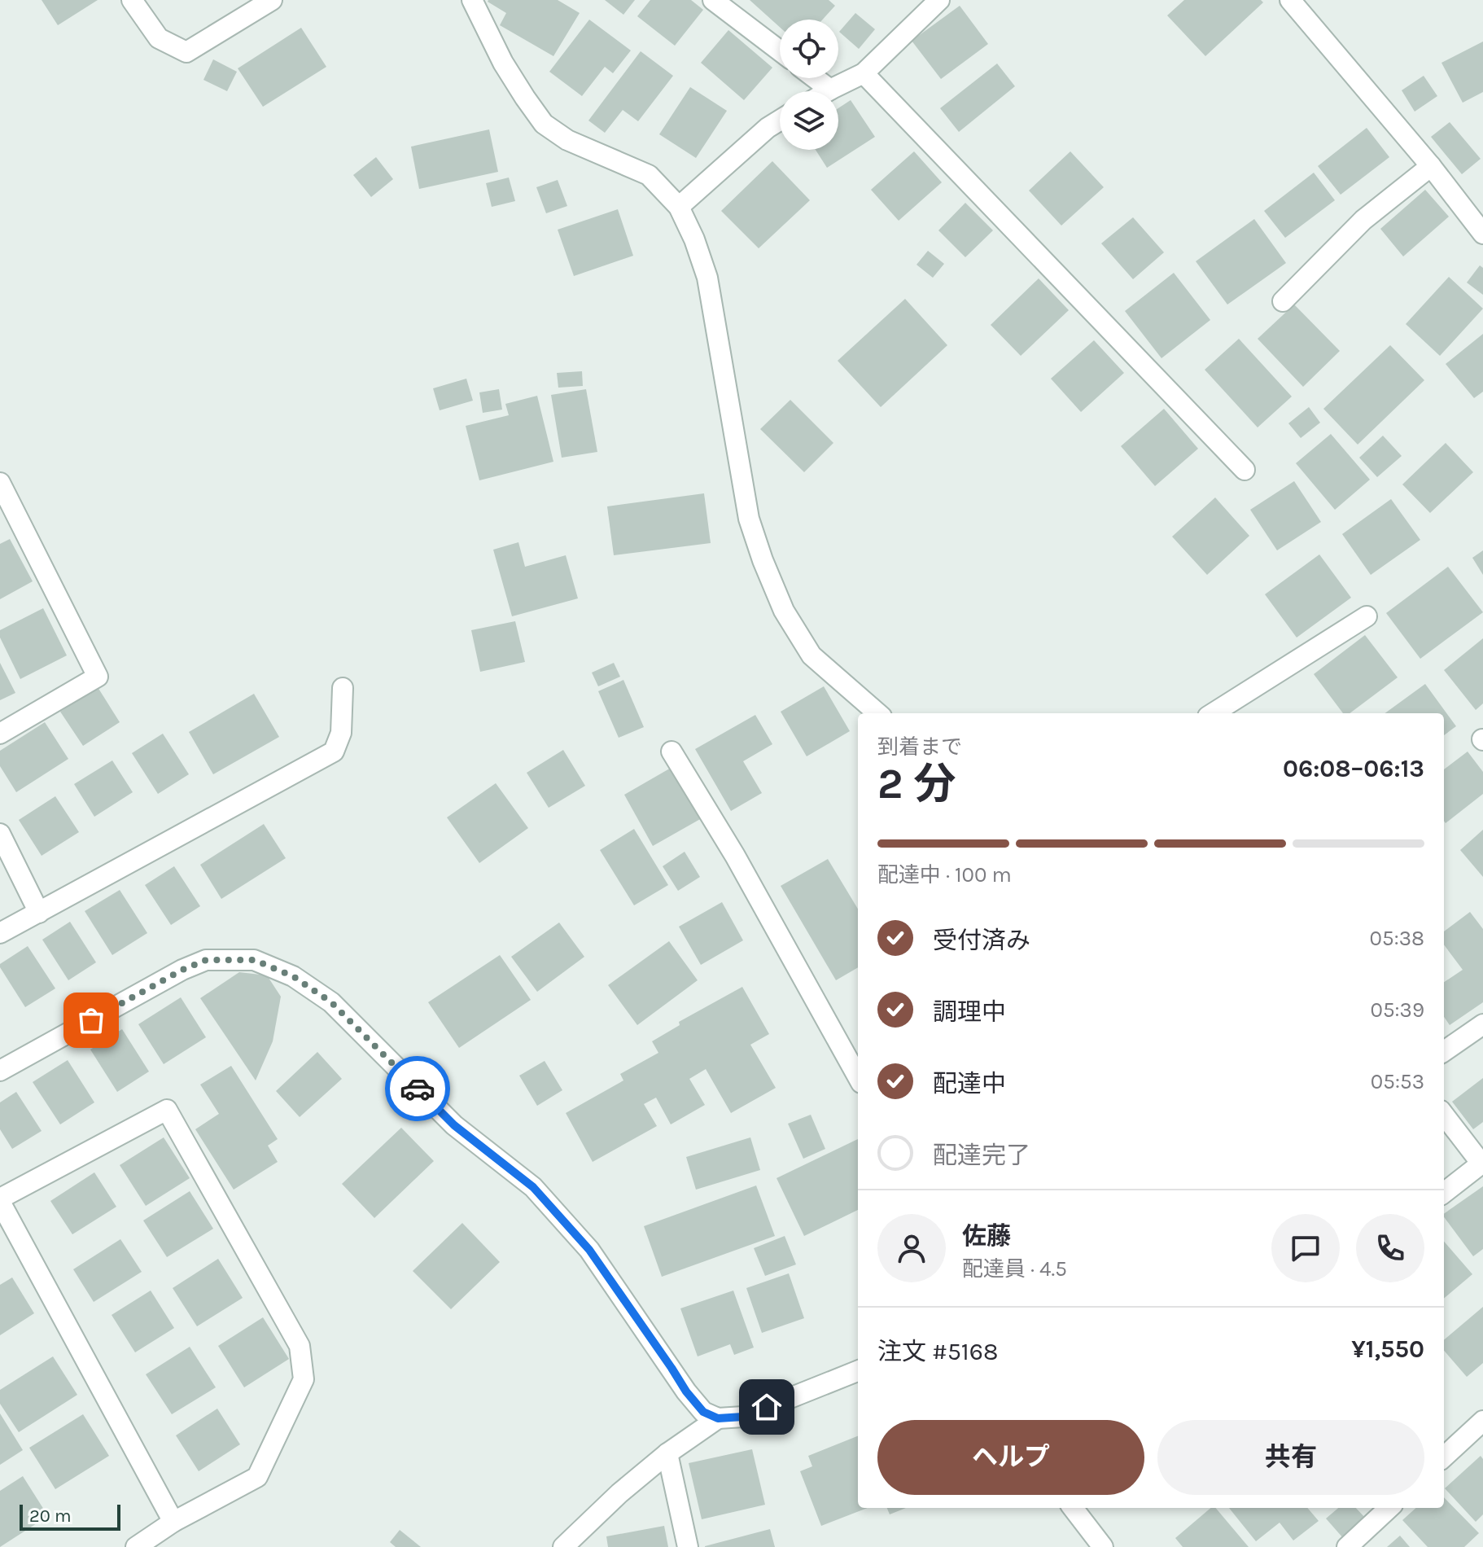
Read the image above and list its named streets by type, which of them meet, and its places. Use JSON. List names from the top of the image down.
{
  "scale_bar": "20 m",
  "page": {
    "heading": ["2 分", "到着まで", "06:08–06:13"],
    "panel": [
      "佐藤",
      "配達員 · 4.5",
      "注文 #5168",
      "¥1,550"
    ],
    "bar": "配達中 · 100 m",
    "list": [
      ["受付済み", "05:38"],
      ["調理中", "05:39"],
      ["配達中", "05:53"],
      "配達完了"
    ],
    "buttons": ["ヘルプ", "共有"],
    "scale": "20 m"
  }
}
